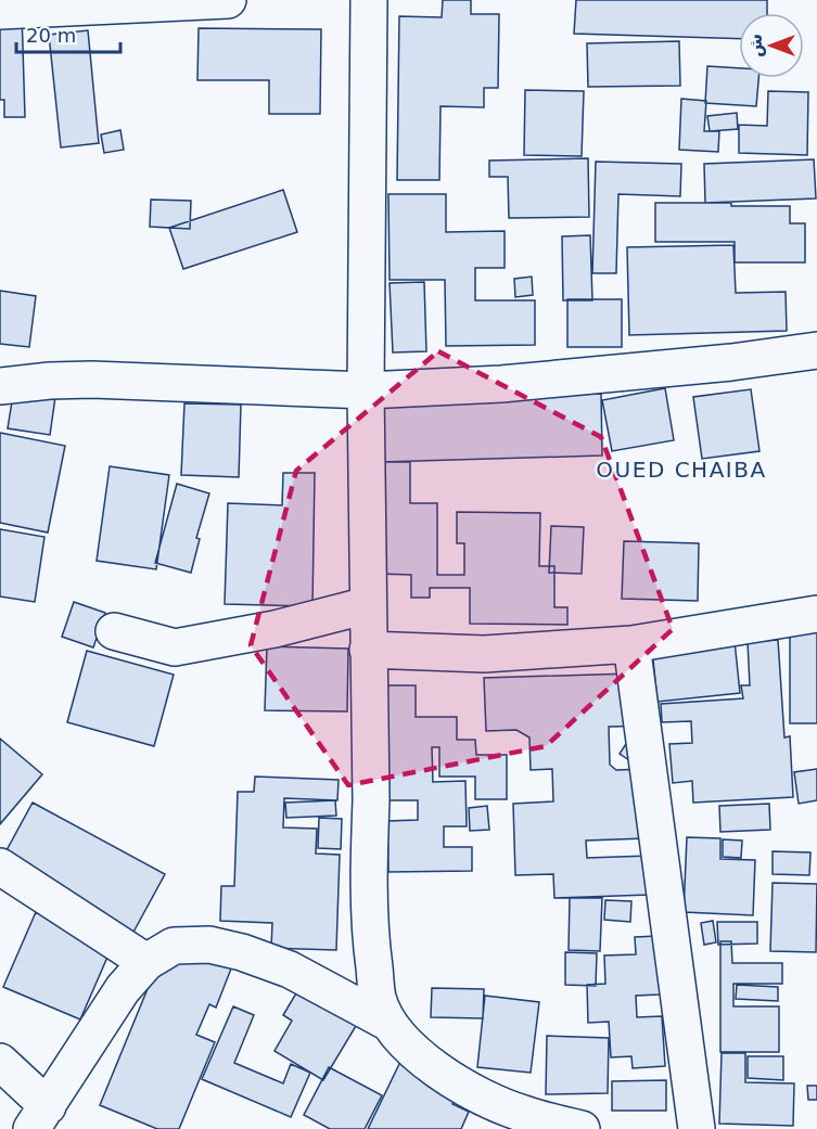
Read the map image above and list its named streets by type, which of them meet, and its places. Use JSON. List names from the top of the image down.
{
  "districts": ["OUED CHAIBA"],
  "scale_bar": "20 m",
  "north": "left"
}
